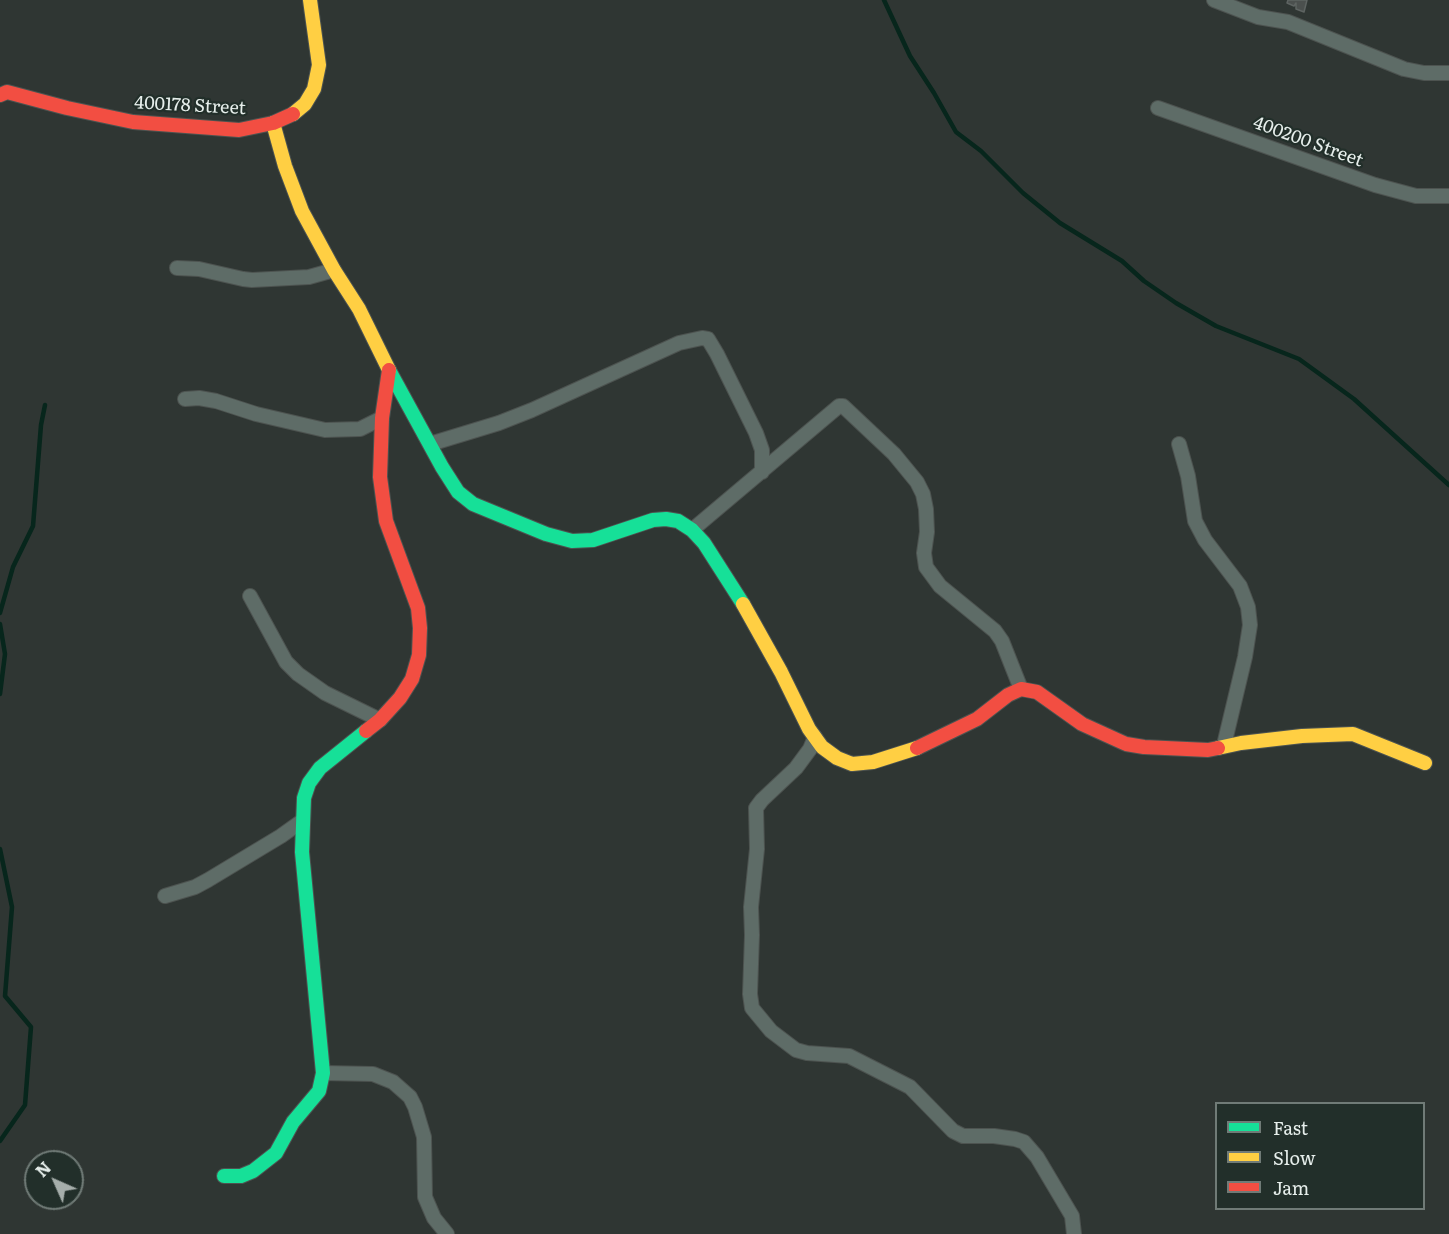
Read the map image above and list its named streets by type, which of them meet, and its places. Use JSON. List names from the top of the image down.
{
  "streets": {
    "street": ["400178 Street", "400200 Street"]
  },
  "legend": ["Fast", "Slow", "Jam"],
  "north": "top left"
}
